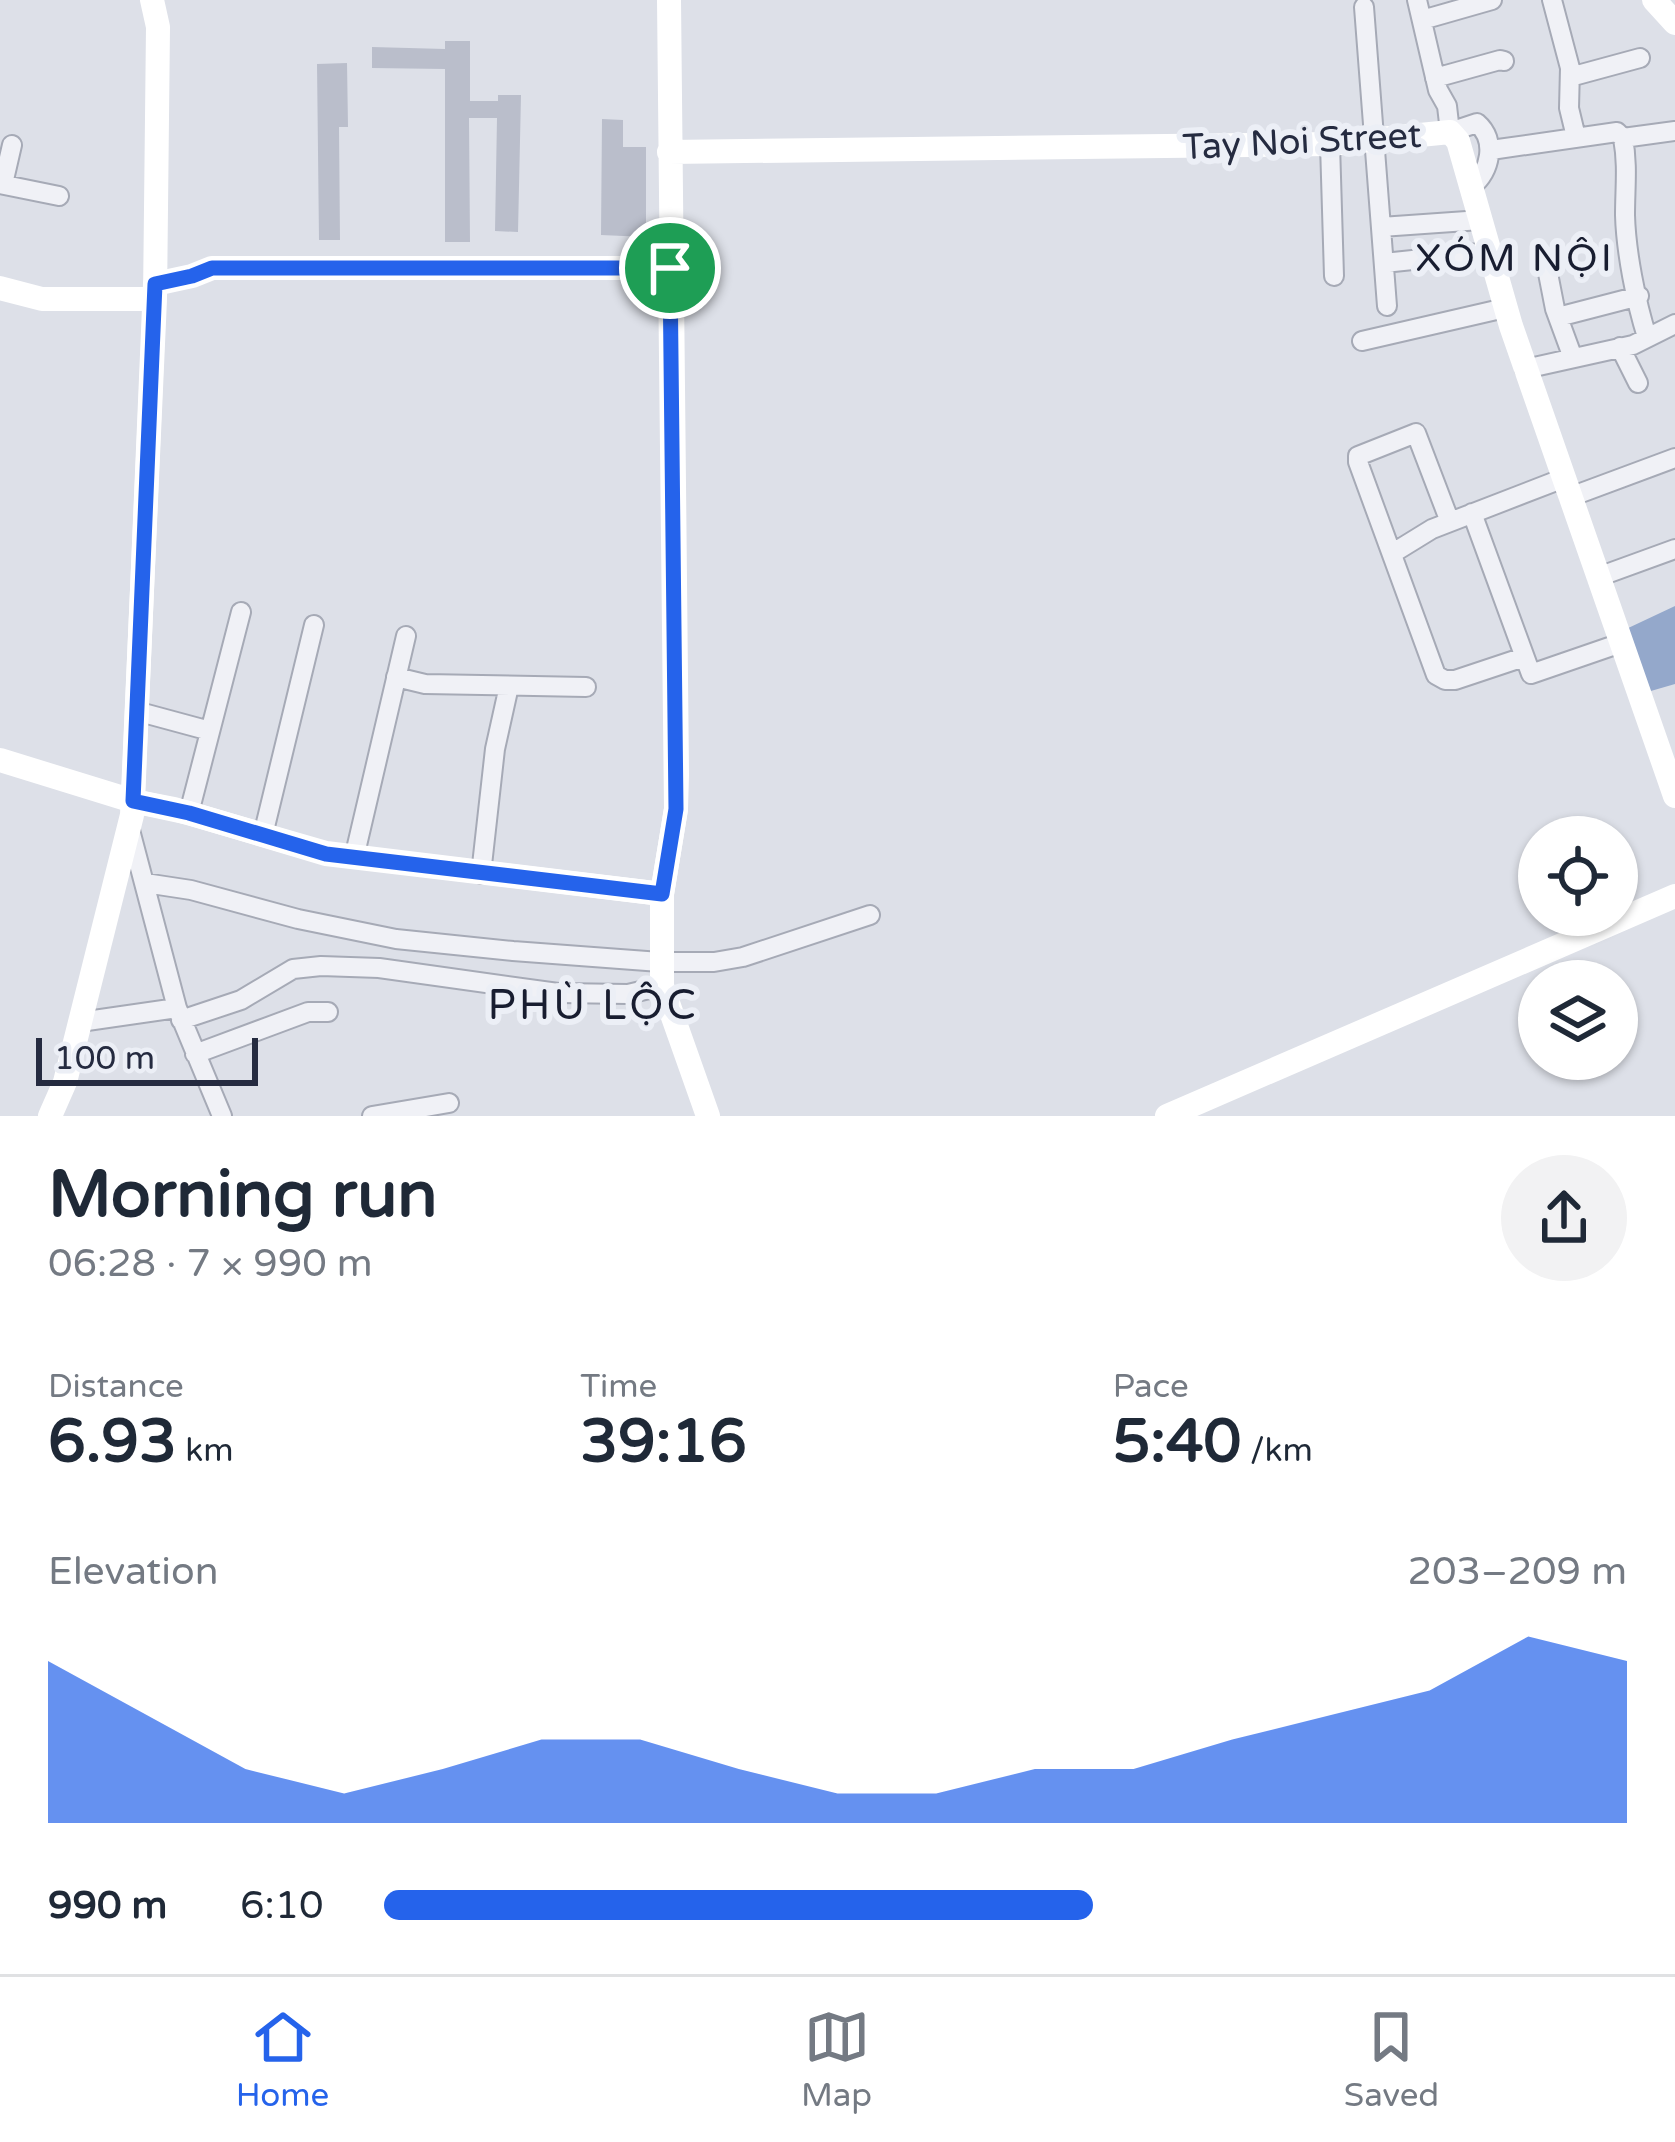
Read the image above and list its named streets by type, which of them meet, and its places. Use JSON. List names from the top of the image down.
{
  "streets": {
    "street": ["Tay Noi Street"]
  },
  "districts": ["XÓM NỘI", "PHÙ LỘC"],
  "scale_bar": "100 m",
  "page": {
    "scale": "100 m",
    "heading": ["Morning run", "06:28 · 7 × 990 m"],
    "stats": [
      ["Distance", "6.93 km"],
      ["Time", "39:16"],
      ["Pace", "5:40 /km"]
    ],
    "chart": ["Elevation", "203–209 m"],
    "list": [
      {
        "name": "990 m",
        "note": "6:10"
      }
    ],
    "tabs": ["Home", "Map", "Saved"]
  }
}
